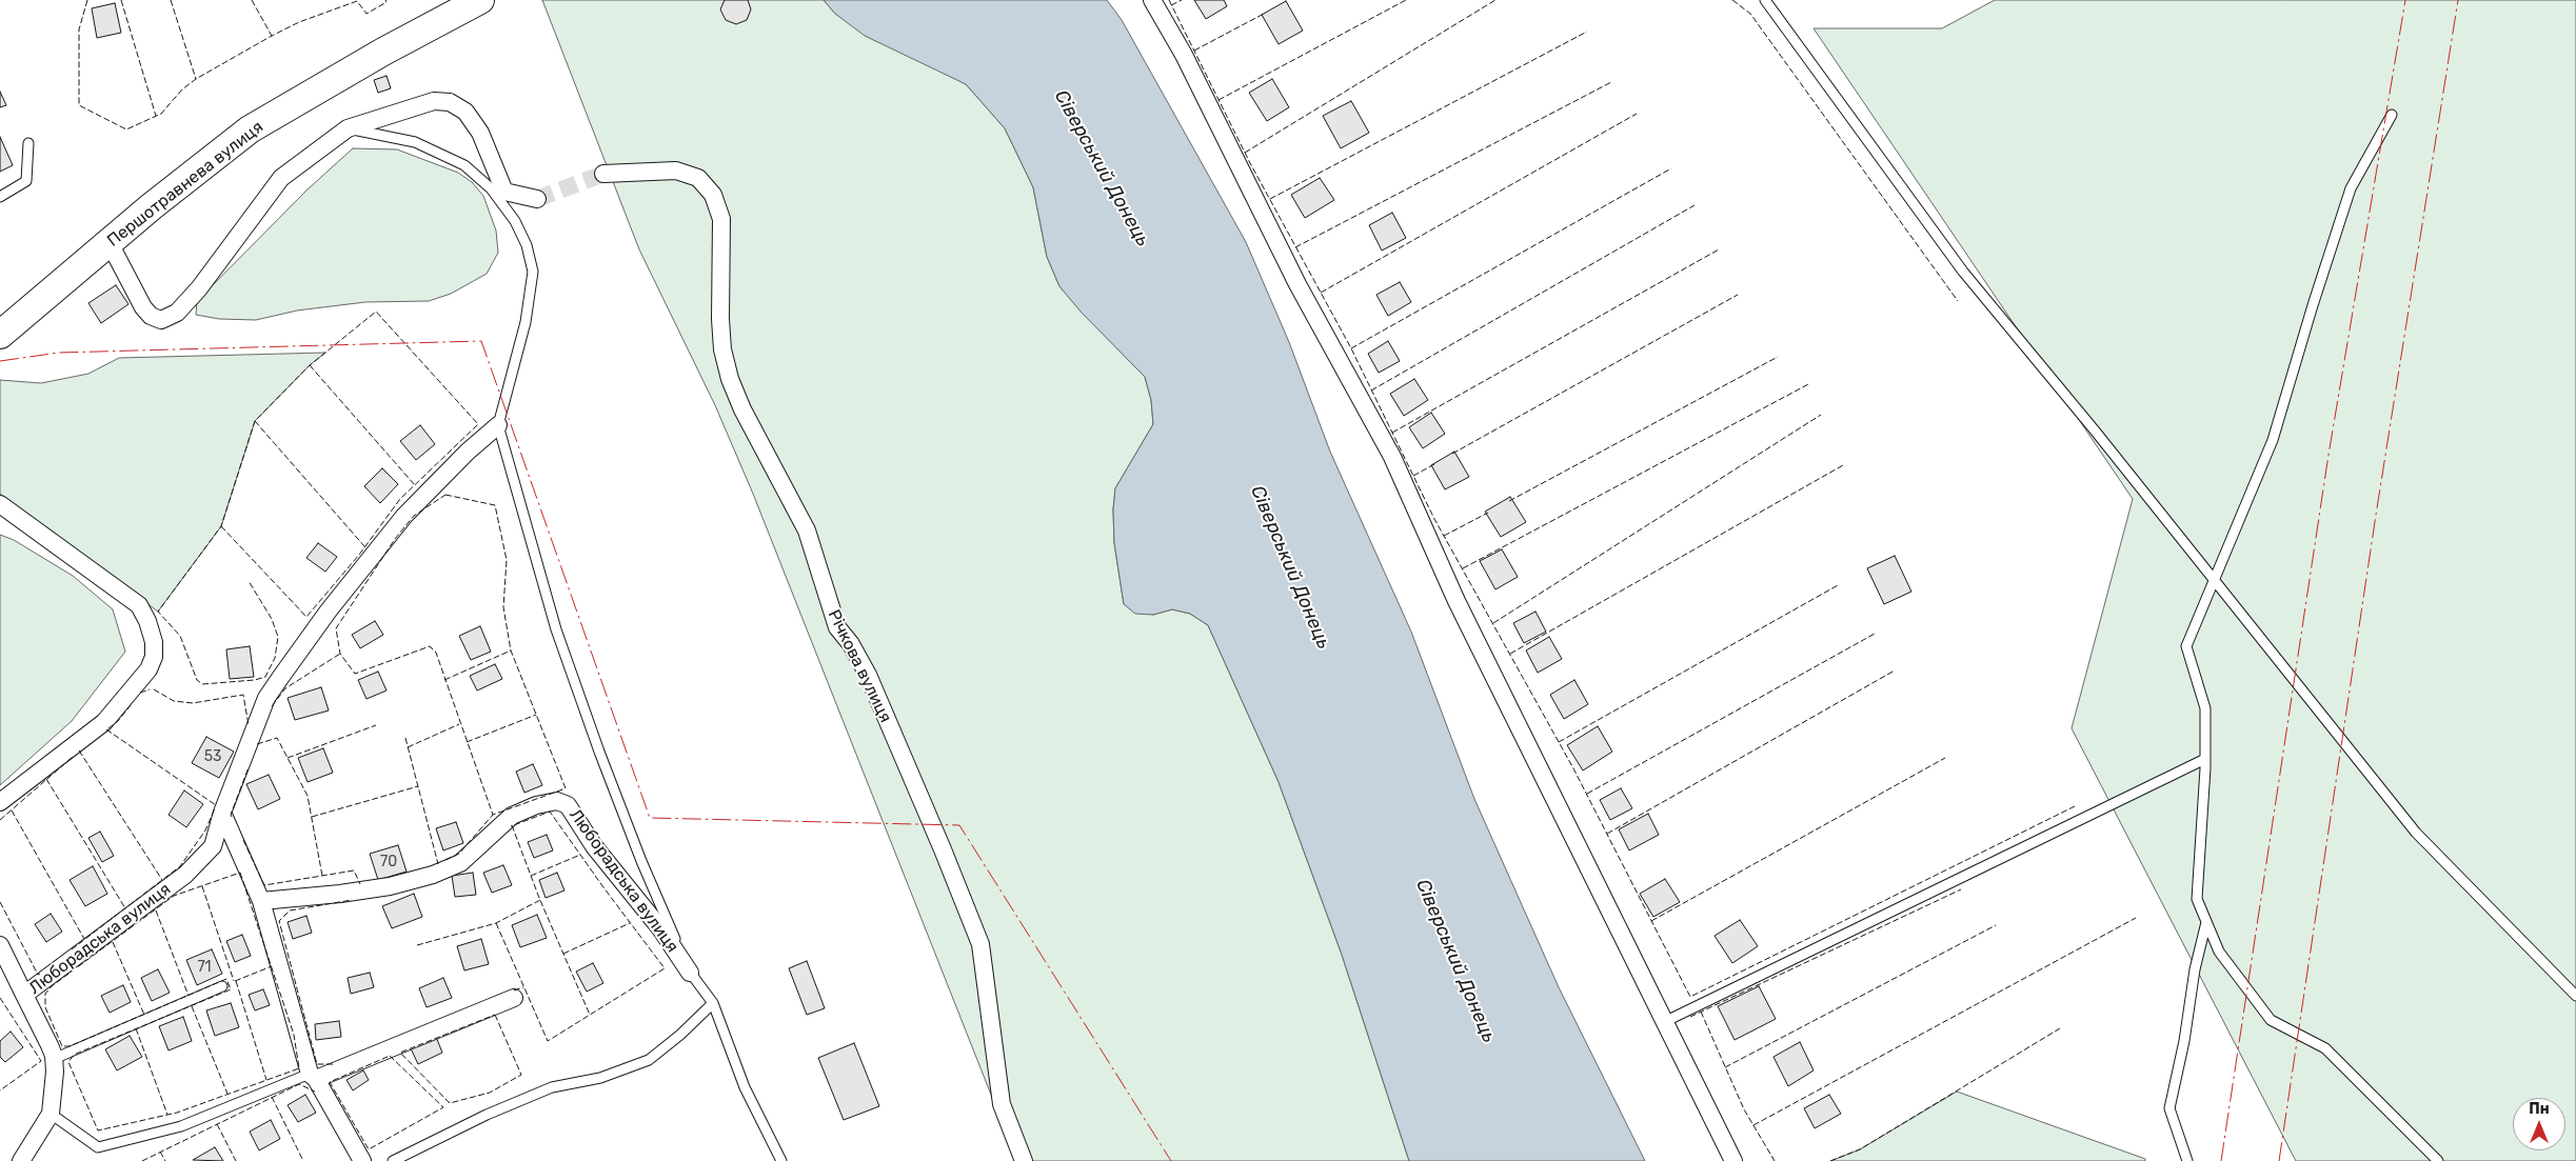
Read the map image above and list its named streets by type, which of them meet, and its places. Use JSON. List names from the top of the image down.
{
  "streets": {
    "main road": ["Першотравнева вулиця"],
    "street": ["Річкова вулиця", "Люборадська вулиця"]
  },
  "water": ["Сіверський Донець"],
  "house_numbers": ["53", "70", "71"],
  "north": "top"
}
